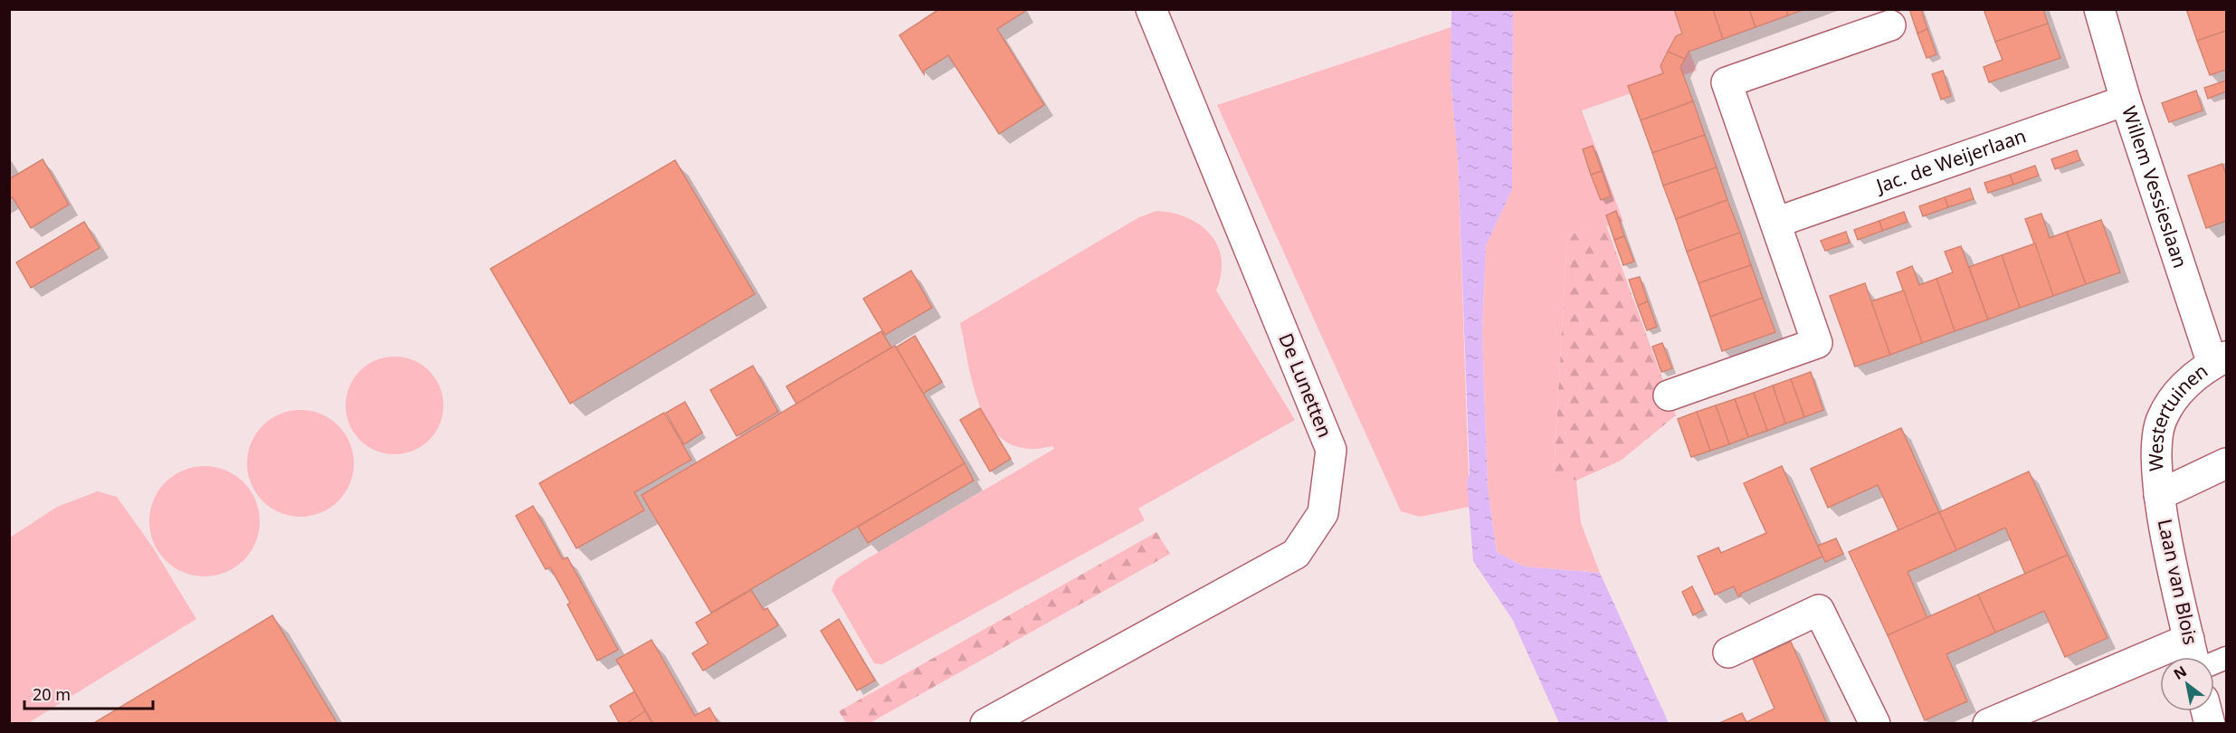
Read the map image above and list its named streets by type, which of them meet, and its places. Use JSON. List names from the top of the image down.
{
  "streets": {
    "street": [
      "Jac. de Weijerlaan",
      "Willem Vessieslaan",
      "De Lunetten",
      "Westertuinen",
      "Laan van Blois"
    ]
  },
  "crossings": [
    ["Jac. de Weijerlaan", "Willem Vessieslaan"],
    ["Willem Vessieslaan", "Westertuinen"],
    ["Westertuinen", "Laan van Blois"]
  ],
  "scale_bar": "20 m",
  "north": "top left"
}
